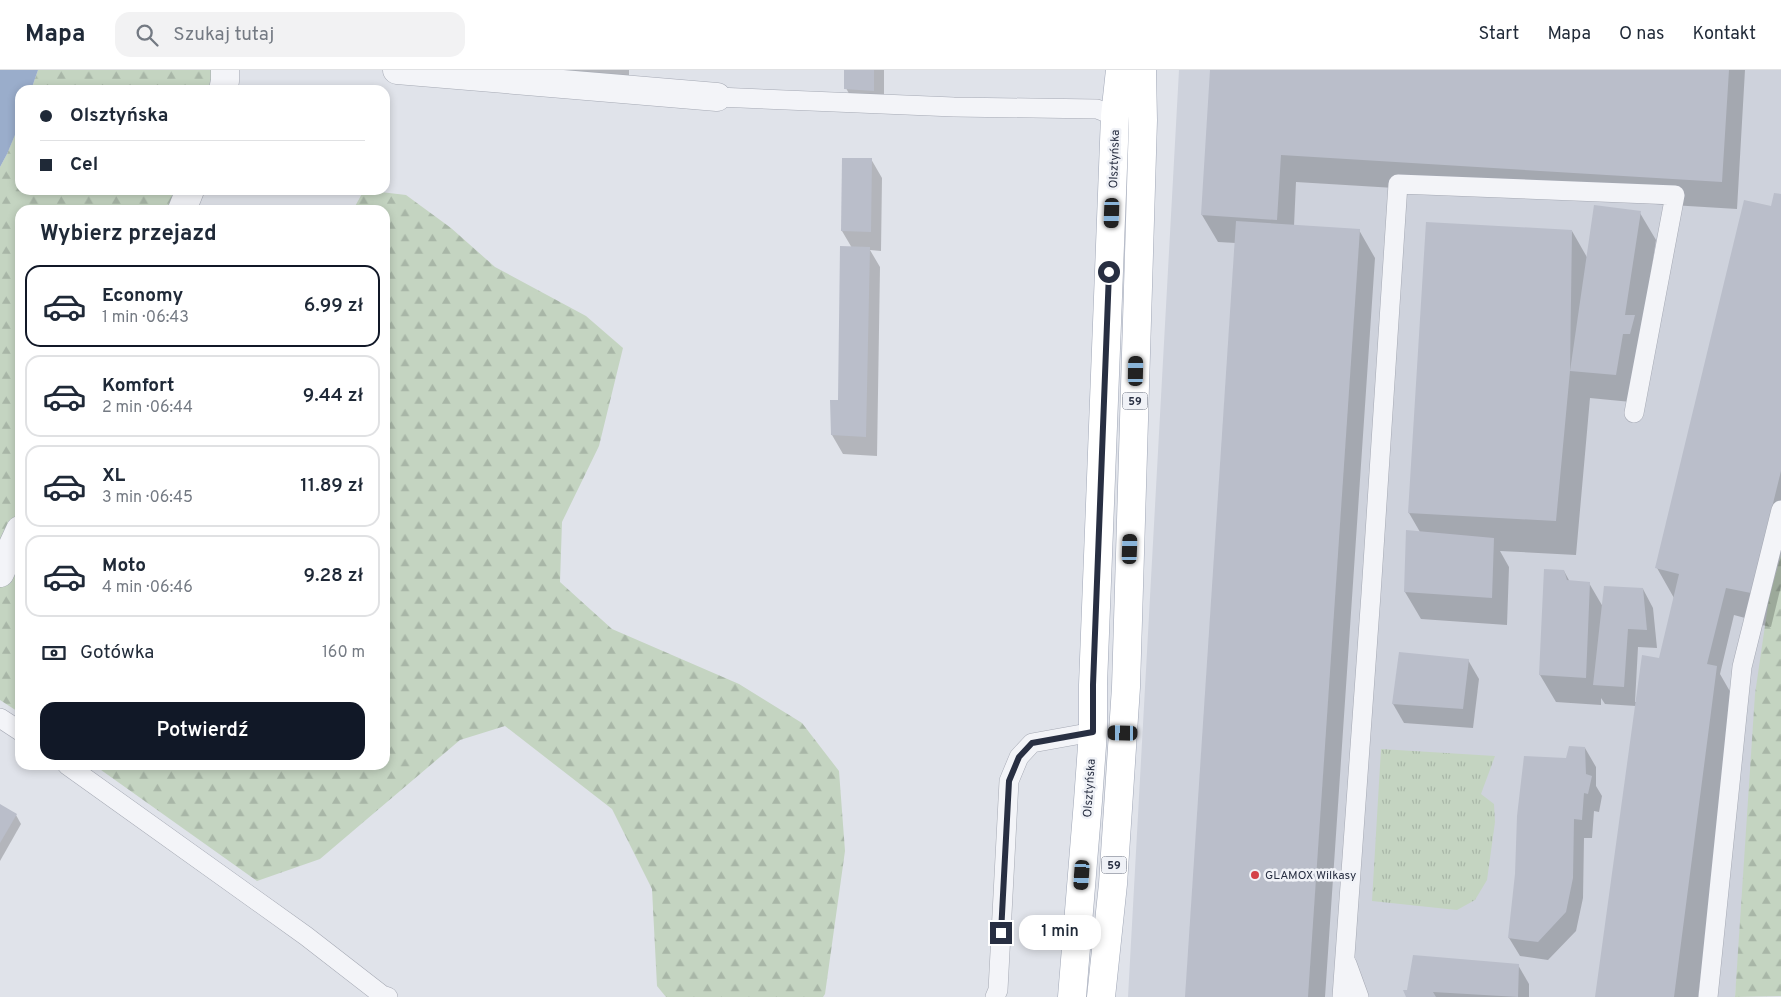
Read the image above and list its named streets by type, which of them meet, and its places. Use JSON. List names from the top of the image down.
{
  "streets": {
    "main road": ["Olsztyńska", "59"]
  },
  "places": ["GLAMOX Wilkasy"],
  "page": {
    "header": "Mapa",
    "search": "Szukaj tutaj",
    "nav": [
      "Start",
      "Mapa",
      "O nas",
      "Kontakt"
    ],
    "banner": ["Olsztyńska", "Cel"],
    "heading": "Wybierz przejazd",
    "list": [
      {
        "name": "Economy",
        "note": "1 min · 06:43",
        "value": "6.99 zł"
      },
      {
        "name": "Komfort",
        "note": "2 min · 06:44",
        "value": "9.44 zł"
      },
      {
        "name": "XL",
        "note": "3 min · 06:45",
        "value": "11.89 zł"
      },
      {
        "name": "Moto",
        "note": "4 min · 06:46",
        "value": "9.28 zł"
      }
    ],
    "pay": ["Gotówka", "160 m"],
    "buttons": "Potwierdź",
    "bubble": "1 min"
  }
}
